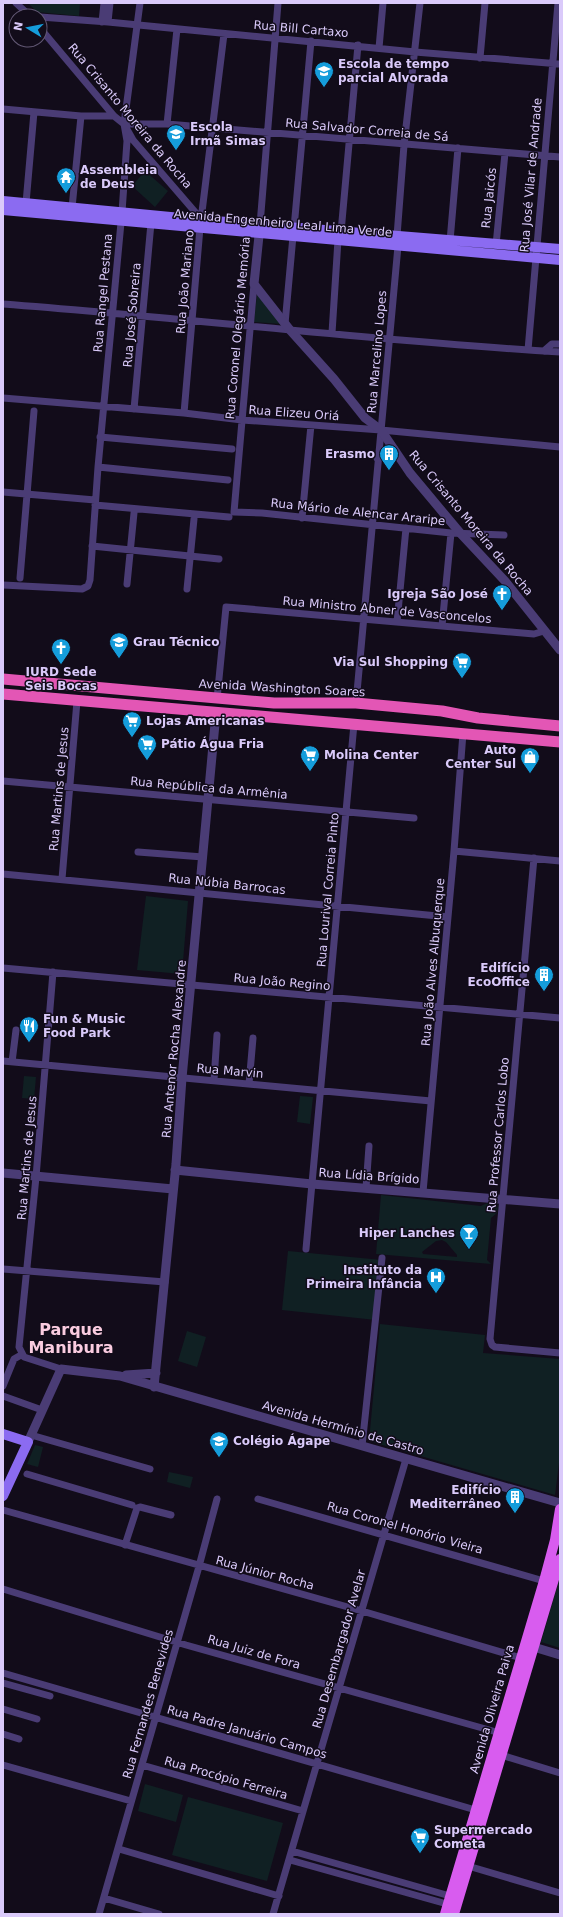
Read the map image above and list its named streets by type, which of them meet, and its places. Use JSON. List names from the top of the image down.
{
  "streets": {
    "highway": ["Avenida Washington Soares"],
    "main road": ["Avenida Engenheiro Leal Lima Verde", "Avenida Oliveira Paiva"],
    "street": [
      "Rua Bill Cartaxo",
      "Rua Crisanto Moreira da Rocha",
      "Rua Salvador Correia de Sá",
      "Rua José Vilar de Andrade",
      "Rua Jaicós",
      "Rua João Mariano",
      "Rua Rangel Pestana",
      "Rua José Sobreira",
      "Rua Coronel Olegário Memória",
      "Rua Marcelino Lopes",
      "Rua Elizeu Oriá",
      "Rua Mário de Alencar Araripe",
      "Rua Ministro Abner de Vasconcelos",
      "Rua República da Armênia",
      "Rua Martins de Jesus",
      "Rua Núbia Barrocas",
      "Rua Lourival Correia Pìnto",
      "Rua João Alves Albuquerque",
      "Rua João Regino",
      "Rua Antenor Rocha Alexandre",
      "Rua Marvin",
      "Rua Professor Carlos Lobo",
      "Rua Lídia Brígido",
      "Avenida Hermínio de Castro",
      "Rua Coronel Honório Vieira",
      "Rua Júnior Rocha",
      "Rua Desembargador Avelar",
      "Rua Juiz de Fora",
      "Rua Fernandes Benevides",
      "Rua Padre Januário Campos",
      "Rua Procópio Ferreira"
    ]
  },
  "crossings": [
    ["Rua Bill Cartaxo", "Rua José Vilar de Andrade"],
    ["Rua Bill Cartaxo", "Rua João Mariano"],
    ["Rua Bill Cartaxo", "Rua Rangel Pestana"],
    ["Rua Bill Cartaxo", "Rua Coronel Olegário Memória"],
    ["Rua Bill Cartaxo", "Rua Marcelino Lopes"],
    ["Rua Crisanto Moreira da Rocha", "Rua Salvador Correia de Sá"],
    ["Rua Crisanto Moreira da Rocha", "Avenida Engenheiro Leal Lima Verde"],
    ["Rua Crisanto Moreira da Rocha", "Rua João Mariano"],
    ["Rua Crisanto Moreira da Rocha", "Rua Rangel Pestana"],
    ["Rua Crisanto Moreira da Rocha", "Rua Coronel Olegário Memória"],
    ["Rua Crisanto Moreira da Rocha", "Rua Marcelino Lopes"],
    ["Rua Crisanto Moreira da Rocha", "Rua Elizeu Oriá"],
    ["Rua Crisanto Moreira da Rocha", "Rua Mário de Alencar Araripe"],
    ["Rua Crisanto Moreira da Rocha", "Rua Ministro Abner de Vasconcelos"],
    ["Rua Salvador Correia de Sá", "Rua José Vilar de Andrade"],
    ["Rua Salvador Correia de Sá", "Rua Jaicós"],
    ["Rua Salvador Correia de Sá", "Rua João Mariano"],
    ["Rua Salvador Correia de Sá", "Rua Rangel Pestana"],
    ["Rua Salvador Correia de Sá", "Rua Coronel Olegário Memória"],
    ["Rua Salvador Correia de Sá", "Rua Marcelino Lopes"],
    ["Rua José Vilar de Andrade", "Avenida Engenheiro Leal Lima Verde"],
    ["Rua Jaicós", "Avenida Engenheiro Leal Lima Verde"],
    ["Avenida Engenheiro Leal Lima Verde", "Rua João Mariano"],
    ["Avenida Engenheiro Leal Lima Verde", "Rua Rangel Pestana"],
    ["Avenida Engenheiro Leal Lima Verde", "Rua José Sobreira"],
    ["Avenida Engenheiro Leal Lima Verde", "Rua Coronel Olegário Memória"],
    ["Avenida Engenheiro Leal Lima Verde", "Rua Marcelino Lopes"],
    ["Rua João Mariano", "Rua Elizeu Oriá"],
    ["Rua Rangel Pestana", "Rua Elizeu Oriá"],
    ["Rua Rangel Pestana", "Rua Mário de Alencar Araripe"],
    ["Rua José Sobreira", "Rua Elizeu Oriá"],
    ["Rua Coronel Olegário Memória", "Rua Elizeu Oriá"],
    ["Rua Coronel Olegário Memória", "Rua Mário de Alencar Araripe"],
    ["Rua Marcelino Lopes", "Rua Elizeu Oriá"],
    ["Rua Marcelino Lopes", "Rua Mário de Alencar Araripe"],
    ["Rua Marcelino Lopes", "Rua Ministro Abner de Vasconcelos"],
    ["Rua Marcelino Lopes", "Avenida Washington Soares"],
    ["Rua Ministro Abner de Vasconcelos", "Avenida Washington Soares"],
    ["Rua República da Armênia", "Rua Martins de Jesus"],
    ["Rua República da Armênia", "Rua Lourival Correia Pìnto"],
    ["Rua República da Armênia", "Rua Antenor Rocha Alexandre"],
    ["Rua Martins de Jesus", "Rua Núbia Barrocas"],
    ["Rua Martins de Jesus", "Rua João Regino"],
    ["Rua Martins de Jesus", "Rua Marvin"],
    ["Rua Martins de Jesus", "Avenida Hermínio de Castro"],
    ["Rua Núbia Barrocas", "Rua Lourival Correia Pìnto"],
    ["Rua Núbia Barrocas", "Rua João Alves Albuquerque"],
    ["Rua Núbia Barrocas", "Rua Antenor Rocha Alexandre"],
    ["Rua Lourival Correia Pìnto", "Rua João Regino"],
    ["Rua Lourival Correia Pìnto", "Rua Marvin"],
    ["Rua Lourival Correia Pìnto", "Rua Lídia Brígido"],
    ["Rua João Alves Albuquerque", "Rua João Regino"],
    ["Rua João Alves Albuquerque", "Rua Marvin"],
    ["Rua João Alves Albuquerque", "Rua Lídia Brígido"],
    ["Rua João Regino", "Rua Antenor Rocha Alexandre"],
    ["Rua João Regino", "Rua Professor Carlos Lobo"],
    ["Rua Antenor Rocha Alexandre", "Rua Marvin"],
    ["Rua Antenor Rocha Alexandre", "Rua Lídia Brígido"],
    ["Rua Antenor Rocha Alexandre", "Avenida Hermínio de Castro"],
    ["Rua Professor Carlos Lobo", "Rua Lídia Brígido"],
    ["Avenida Hermínio de Castro", "Rua Desembargador Avelar"],
    ["Rua Coronel Honório Vieira", "Rua Desembargador Avelar"],
    ["Rua Coronel Honório Vieira", "Avenida Oliveira Paiva"],
    ["Rua Júnior Rocha", "Rua Desembargador Avelar"],
    ["Rua Júnior Rocha", "Rua Fernandes Benevides"],
    ["Rua Júnior Rocha", "Avenida Oliveira Paiva"],
    ["Rua Desembargador Avelar", "Rua Juiz de Fora"],
    ["Rua Desembargador Avelar", "Rua Padre Januário Campos"],
    ["Rua Desembargador Avelar", "Rua Procópio Ferreira"],
    ["Rua Juiz de Fora", "Rua Fernandes Benevides"],
    ["Rua Juiz de Fora", "Avenida Oliveira Paiva"],
    ["Rua Fernandes Benevides", "Rua Padre Januário Campos"],
    ["Rua Fernandes Benevides", "Rua Procópio Ferreira"],
    ["Avenida Oliveira Paiva", "Rua Padre Januário Campos"]
  ],
  "districts": ["Parque Manibura"],
  "places": {
    "school or university": [
      "Escola de tempo parcial Alvorada",
      "Escola Irmã Simas",
      "Grau Técnico",
      "Colégio Ágape"
    ],
    "temple": ["Assembleia de Deus"],
    "building": ["Erasmo", "Edifício EcoOffice", "Edifício Mediterrâneo"],
    "church": ["Igreja São José", "IURD Sede Seis Bocas"],
    "supermarket": [
      "Via Sul Shopping",
      "Lojas Americanas",
      "Pátio Água Fria",
      "Molina Center",
      "Supermercado Cometa"
    ],
    "shop": ["Auto Center Sul"],
    "restaurant": ["Fun & Music Food Park"],
    "bar": ["Hiper Lanches"],
    "hospital": ["Instituto da Primeira Infância"]
  },
  "north": "left"
}
